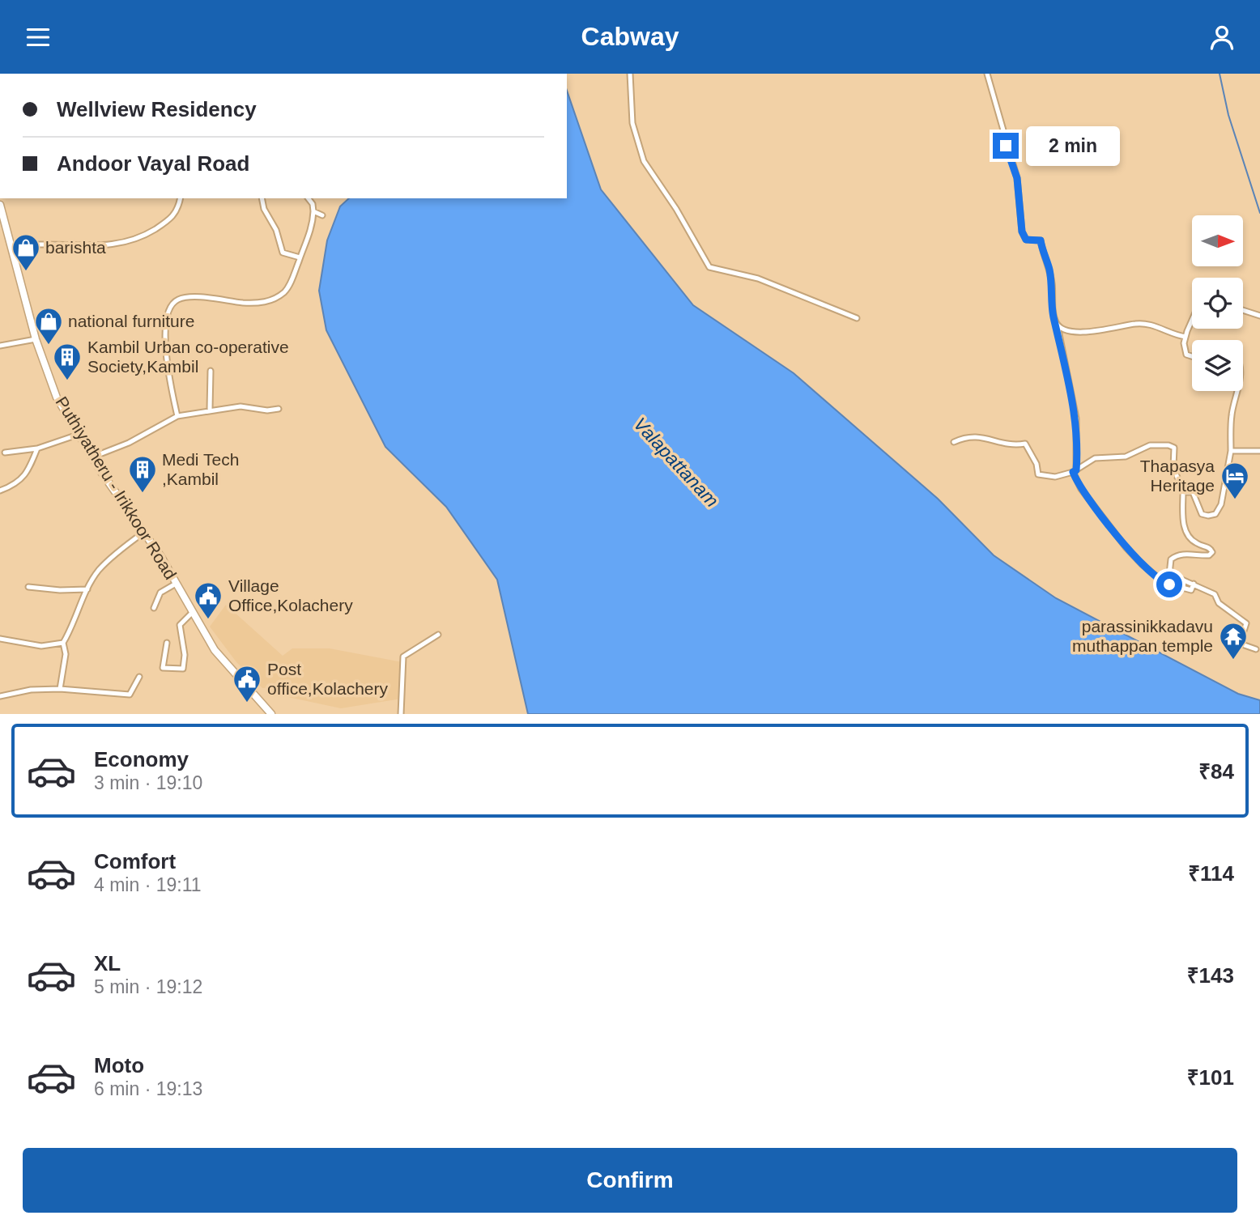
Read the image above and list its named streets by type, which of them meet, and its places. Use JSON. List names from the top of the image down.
{
  "streets": {
    "main road": ["Puthiyatheru - Irikkoor Road"]
  },
  "water": ["Valapattanam"],
  "places": {
    "shop": ["barishta", "national furniture"],
    "building": ["Kambil Urban co-operative Society,Kambil", "Medi Tech ,Kambil"],
    "hotel": ["Thapasya Heritage"],
    "public building": ["Village Office,Kolachery", "Post office,Kolachery"],
    "temple": ["parassinikkadavu muthappan temple"]
  },
  "north": "right",
  "page": {
    "header": "Cabway",
    "banner": ["Wellview Residency", "Andoor Vayal Road"],
    "bubble": "2 min",
    "list": [
      {
        "name": "Economy",
        "note": "3 min · 19:10",
        "value": "₹84"
      },
      {
        "name": "Comfort",
        "note": "4 min · 19:11",
        "value": "₹114"
      },
      {
        "name": "XL",
        "note": "5 min · 19:12",
        "value": "₹143"
      },
      {
        "name": "Moto",
        "note": "6 min · 19:13",
        "value": "₹101"
      }
    ],
    "buttons": "Confirm"
  }
}
